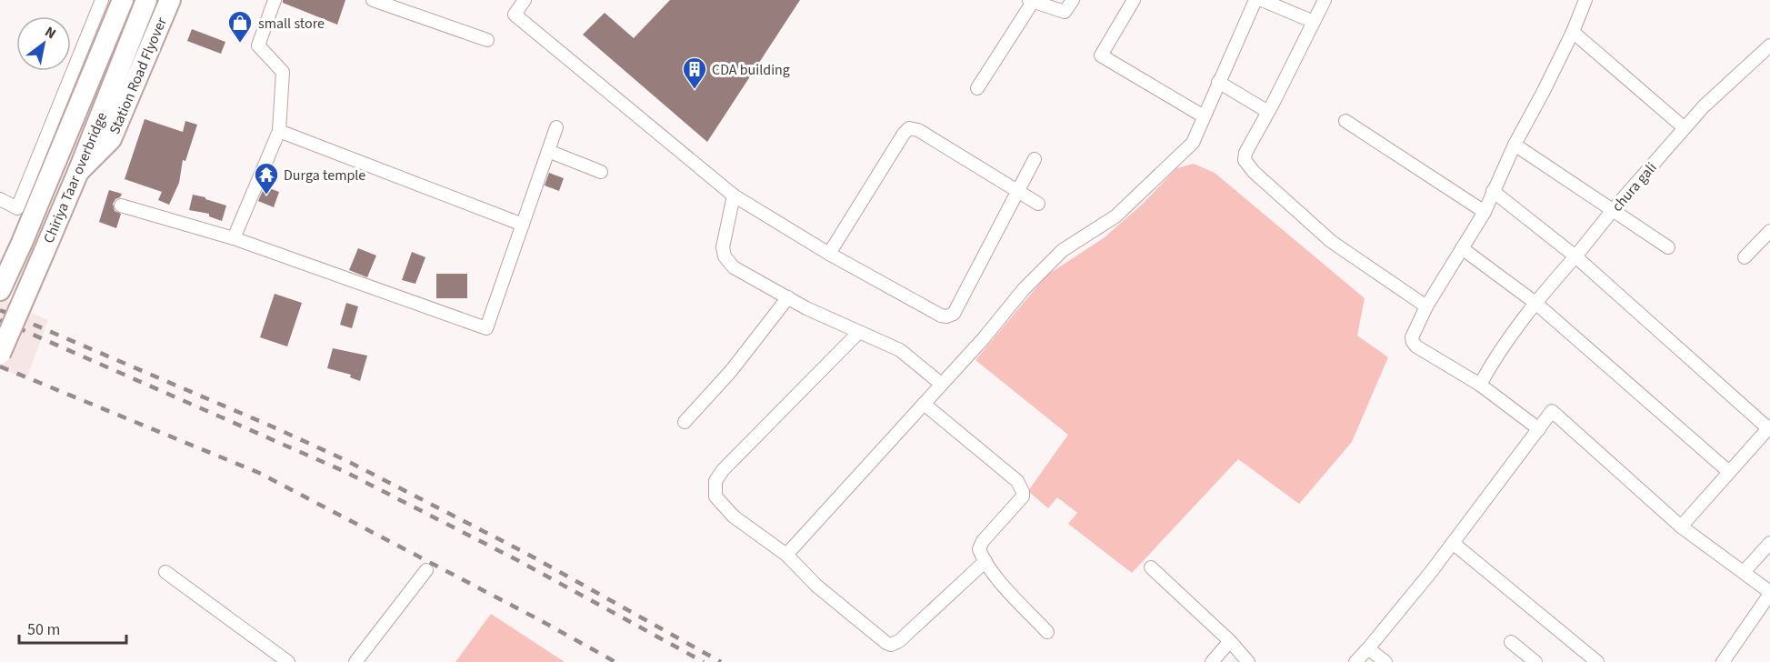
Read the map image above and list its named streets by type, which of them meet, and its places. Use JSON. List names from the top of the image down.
{
  "streets": {
    "main road": ["Station Road Flyover", "Chiriya Taar overbridge"],
    "street": ["chura gali"]
  },
  "crossings": [
    ["Station Road Flyover", "Chiriya Taar overbridge"]
  ],
  "places": {
    "shop": ["small store"],
    "building": ["CDA building"],
    "temple": ["Durga temple"]
  },
  "scale_bar": "50 m",
  "north": "top right"
}
